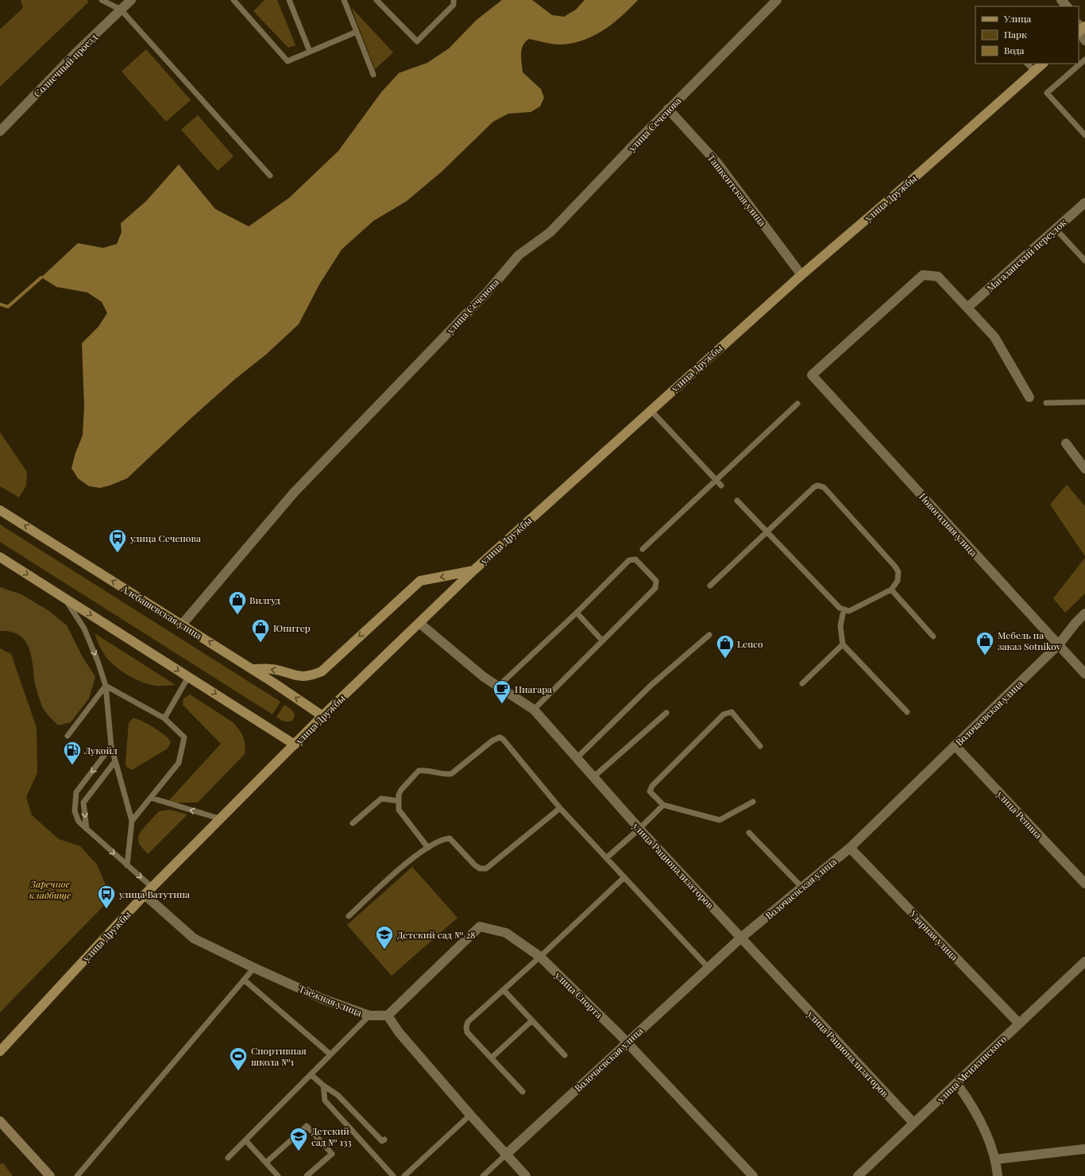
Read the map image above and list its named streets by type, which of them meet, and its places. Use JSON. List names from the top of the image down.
{
  "streets": {
    "main road": ["улица Дружбы", "Алебашевская улица"],
    "street": [
      "Солнечный проезд",
      "улица Сеченова",
      "Ташкентская улица",
      "Магаданский переулок",
      "Новогодняя улица",
      "Волочаевская улица",
      "улица Репина",
      "улица Рационализаторов",
      "Ударная улица",
      "улица Спорта",
      "Таёжная улица",
      "улица Менжинского"
    ]
  },
  "crossings": [
    ["улица Сеченова", "Ташкентская улица"],
    ["улица Сеченова", "Алебашевская улица"],
    ["Ташкентская улица", "улица Дружбы"],
    ["улица Дружбы", "Алебашевская улица"],
    ["улица Дружбы", "улица Рационализаторов"],
    ["улица Дружбы", "Таёжная улица"],
    ["Магаданский переулок", "Новогодняя улица"],
    ["Новогодняя улица", "Волочаевская улица"],
    ["Волочаевская улица", "улица Репина"],
    ["Волочаевская улица", "улица Рационализаторов"],
    ["Волочаевская улица", "Ударная улица"],
    ["Волочаевская улица", "улица Спорта"],
    ["улица Рационализаторов", "улица Менжинского"],
    ["Ударная улица", "улица Менжинского"],
    ["улица Спорта", "Таёжная улица"]
  ],
  "parks": ["Заречное кладбище"],
  "places": {
    "bus stop": ["улица Сеченова", "улица Ватутина"],
    "shop": [
      "Вилгуд",
      "Юпитер",
      "Мебель на заказ Sotnikov",
      "Leuco"
    ],
    "cafe": ["Ниагара"],
    "fuel station": ["Лукойл"],
    "school or university": ["Детский сад № 28", "Детский сад № 133"],
    "sports": ["Спортивная школа №1"]
  },
  "legend": ["Улица", "Парк", "Вода"]
}
